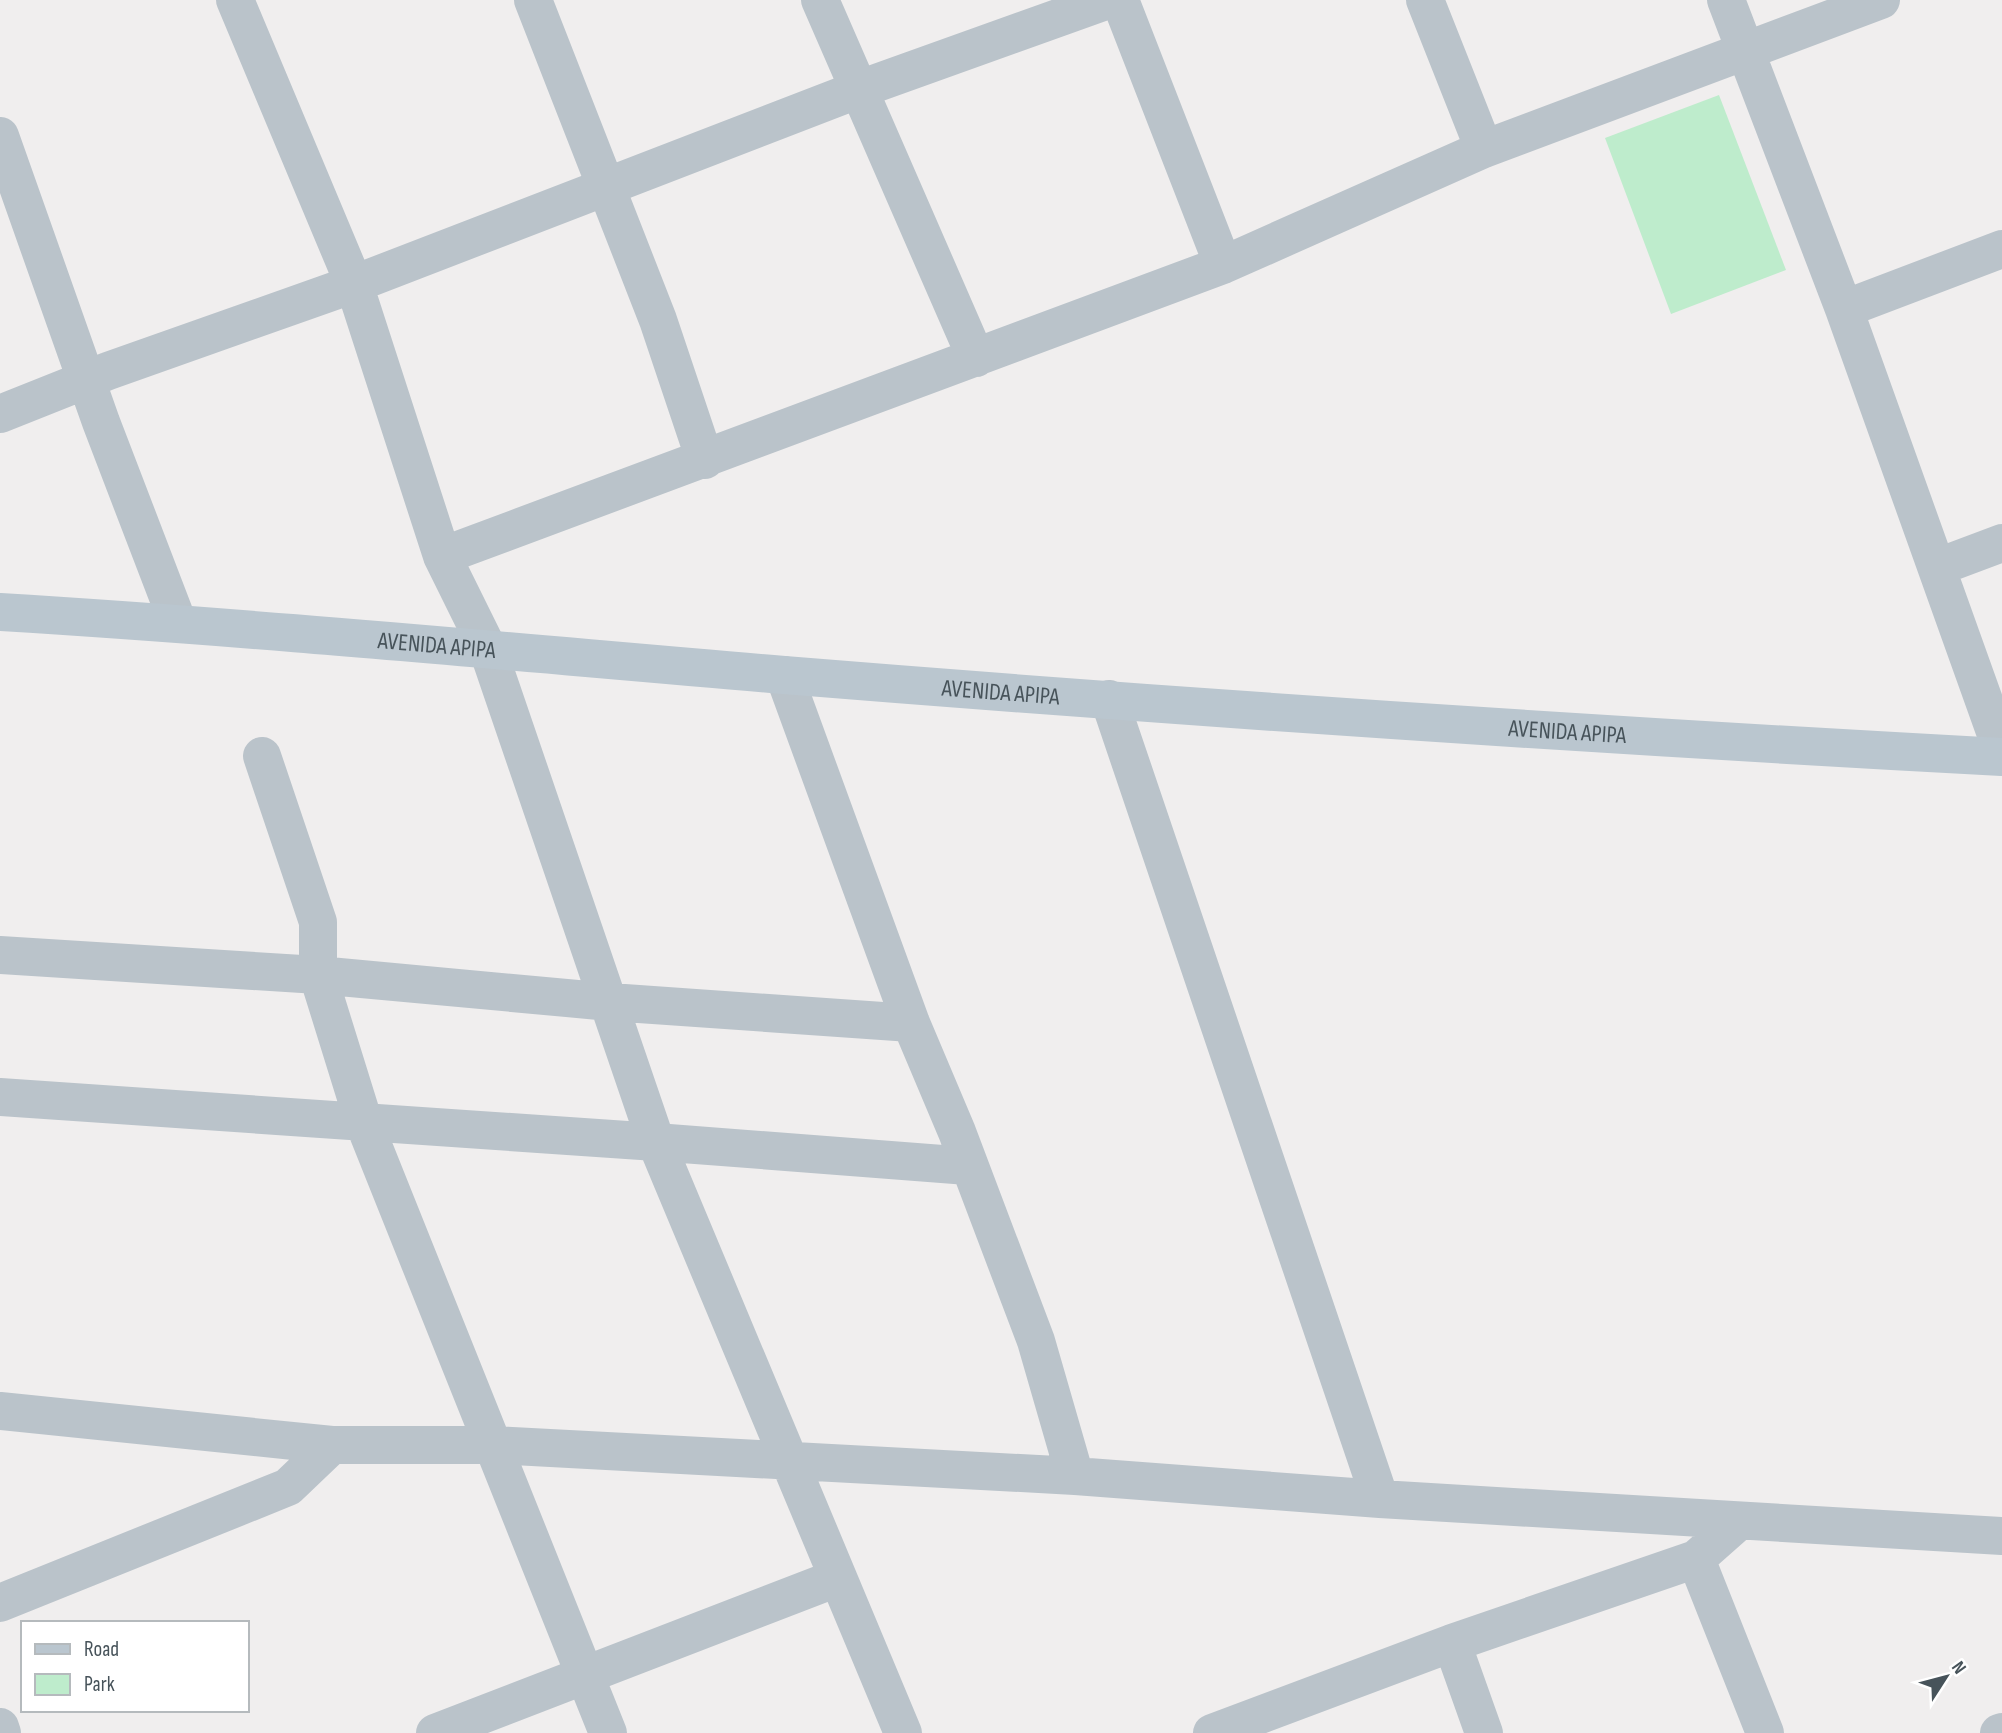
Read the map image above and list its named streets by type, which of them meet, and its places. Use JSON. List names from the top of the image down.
{
  "streets": {
    "street": ["AVENIDA APIPA"]
  },
  "legend": ["Road", "Park"],
  "north": "top right"
}
